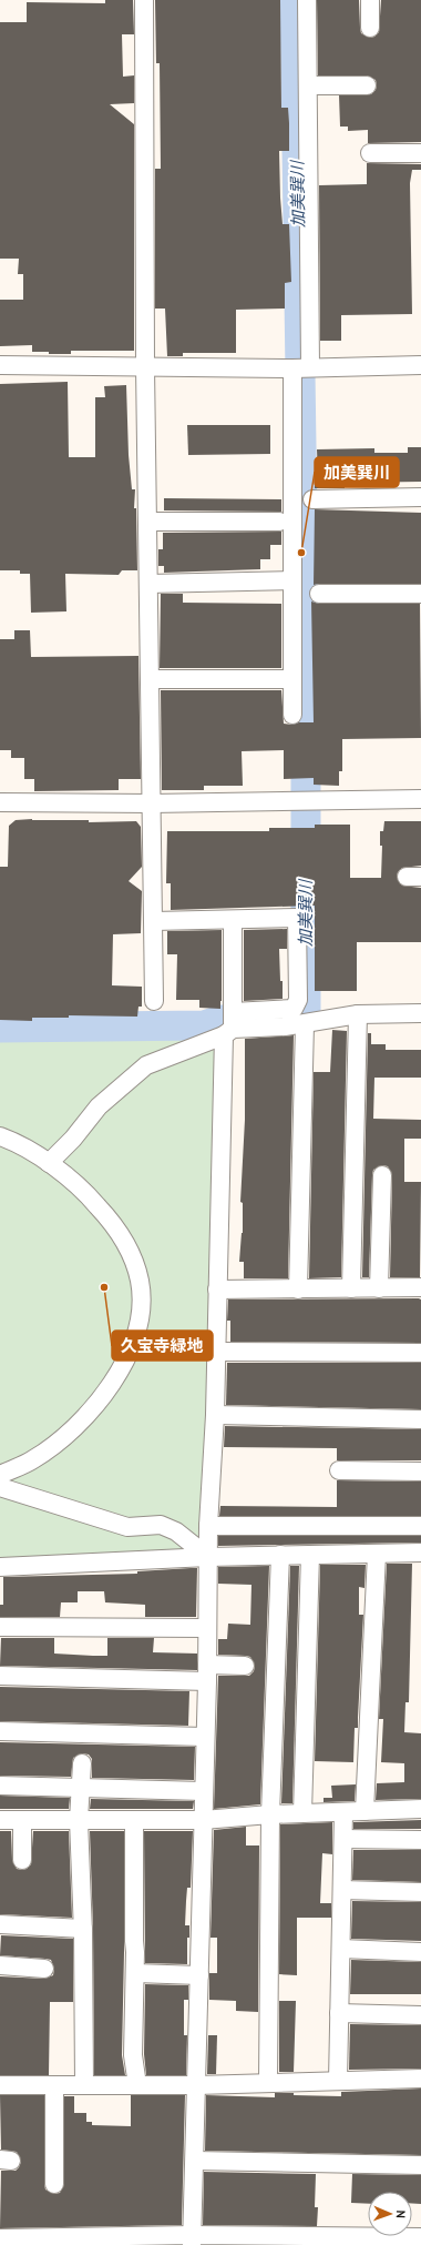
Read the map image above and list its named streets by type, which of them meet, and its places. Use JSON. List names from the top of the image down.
{
  "water": ["加美巽川"],
  "places": ["加美巽川", "久宝寺緑地"],
  "north": "right"
}
